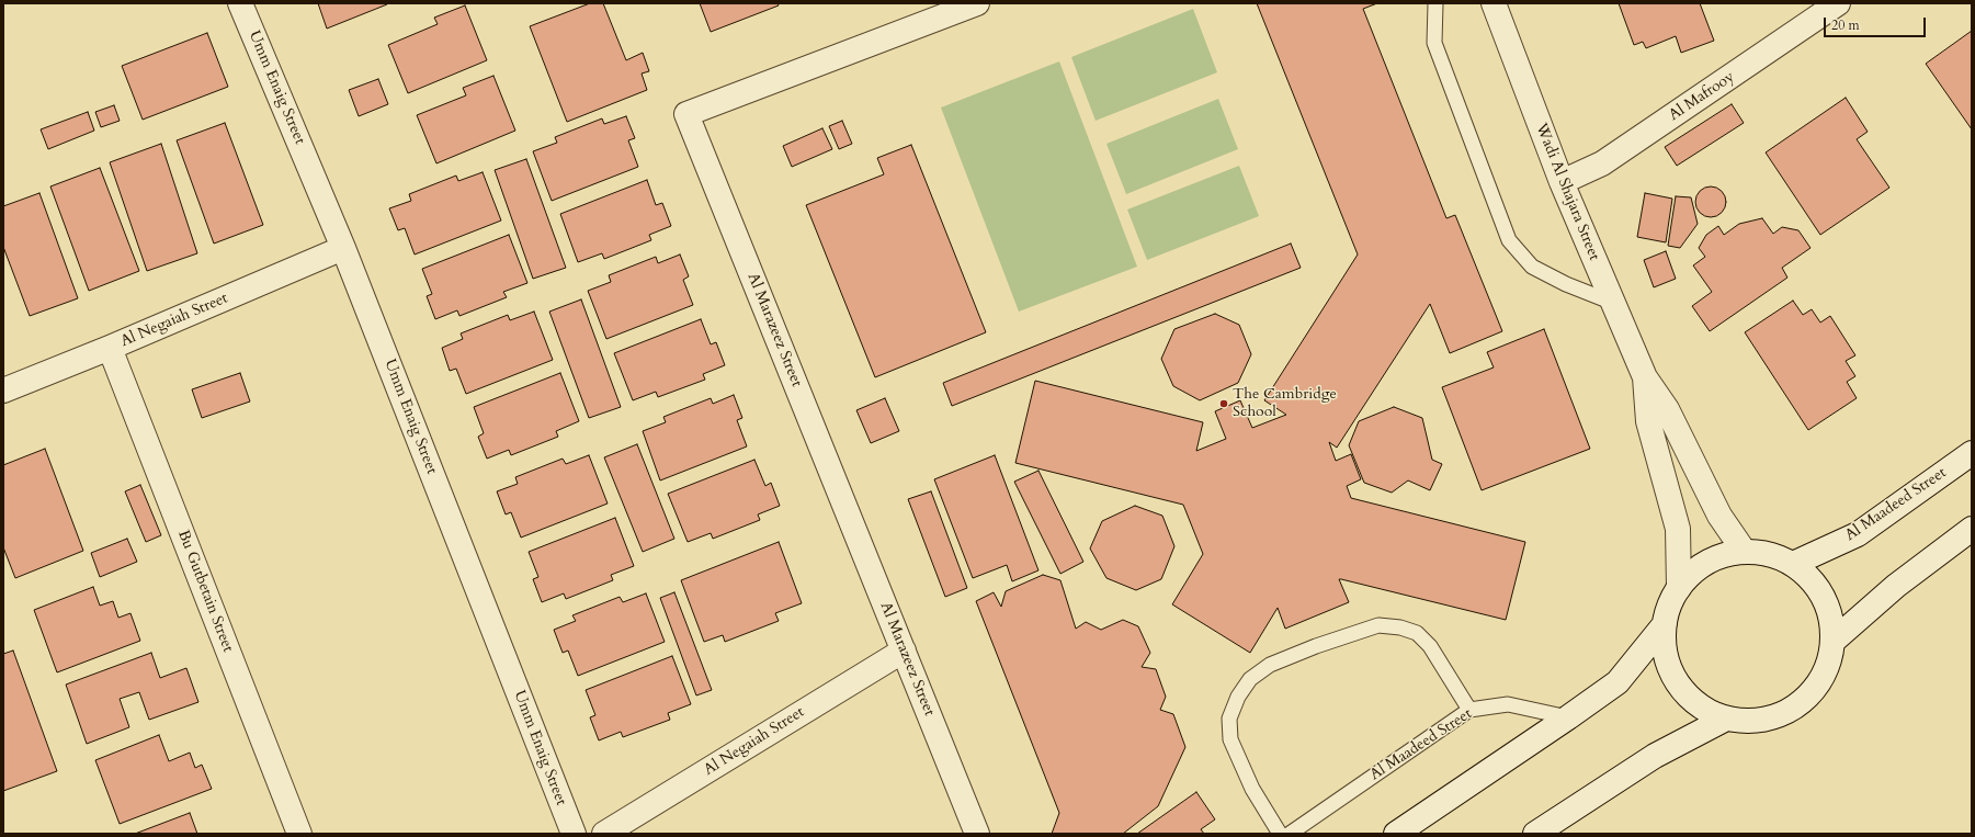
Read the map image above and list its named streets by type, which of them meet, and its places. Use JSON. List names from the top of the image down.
{
  "streets": {
    "street": [
      "Umm Enaig Street",
      "Al Mafrooy",
      "Wadi Al Shajara Street",
      "Al Negaiah Street",
      "Al Marazeez Street",
      "Al Maadeed Street",
      "Bu Gutbetain Street"
    ]
  },
  "crossings": [
    ["Umm Enaig Street", "Al Negaiah Street"],
    ["Al Mafrooy", "Wadi Al Shajara Street"],
    ["Al Negaiah Street", "Al Marazeez Street"],
    ["Al Negaiah Street", "Bu Gutbetain Street"]
  ],
  "places": ["The Cambridge School"],
  "scale_bar": "20 m"
}
